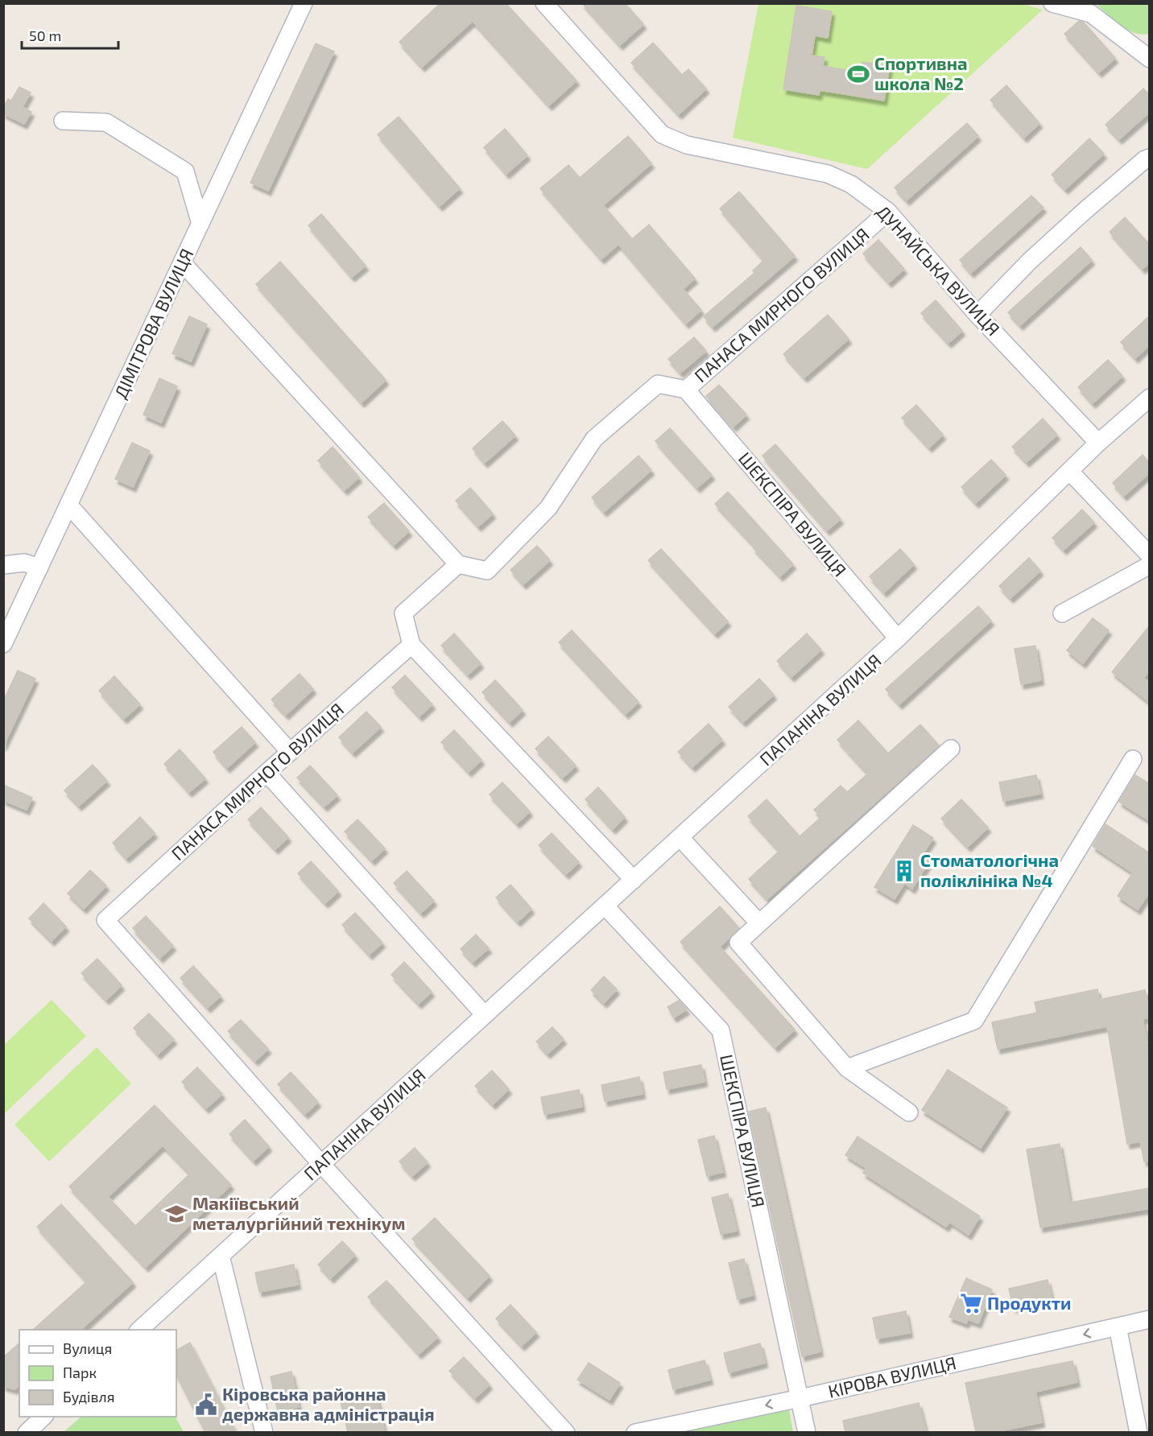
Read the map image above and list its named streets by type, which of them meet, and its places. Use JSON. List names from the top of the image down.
{
  "streets": {
    "street": [
      "ДУНАЙСЬКА ВУЛИЦЯ",
      "ПАНАСА МИРНОГО ВУЛИЦЯ",
      "ДІМІТРОВА ВУЛИЦЯ",
      "ШЕКСПІРА ВУЛИЦЯ",
      "ПАПАНІНА ВУЛИЦЯ",
      "КІРОВА ВУЛИЦЯ"
    ]
  },
  "crossings": [
    ["ДУНАЙСЬКА ВУЛИЦЯ", "ПАНАСА МИРНОГО ВУЛИЦЯ"],
    ["ДУНАЙСЬКА ВУЛИЦЯ", "ПАПАНІНА ВУЛИЦЯ"],
    ["ПАНАСА МИРНОГО ВУЛИЦЯ", "ШЕКСПІРА ВУЛИЦЯ"],
    ["ПАНАСА МИРНОГО ВУЛИЦЯ", "ПАПАНІНА ВУЛИЦЯ"],
    ["ШЕКСПІРА ВУЛИЦЯ", "ПАПАНІНА ВУЛИЦЯ"],
    ["ШЕКСПІРА ВУЛИЦЯ", "КІРОВА ВУЛИЦЯ"]
  ],
  "one_way": ["КІРОВА ВУЛИЦЯ"],
  "places": {
    "sports": ["Спортивна школа №2"],
    "building": ["Стоматологічна поліклініка №4"],
    "school or university": ["Макіївський металургійний технікум"],
    "supermarket": ["Продукти"],
    "public building": ["Кіровська районна державна адміністрація"]
  },
  "legend": ["Вулиця", "Парк", "Будівля"],
  "scale_bar": "50 m"
}
